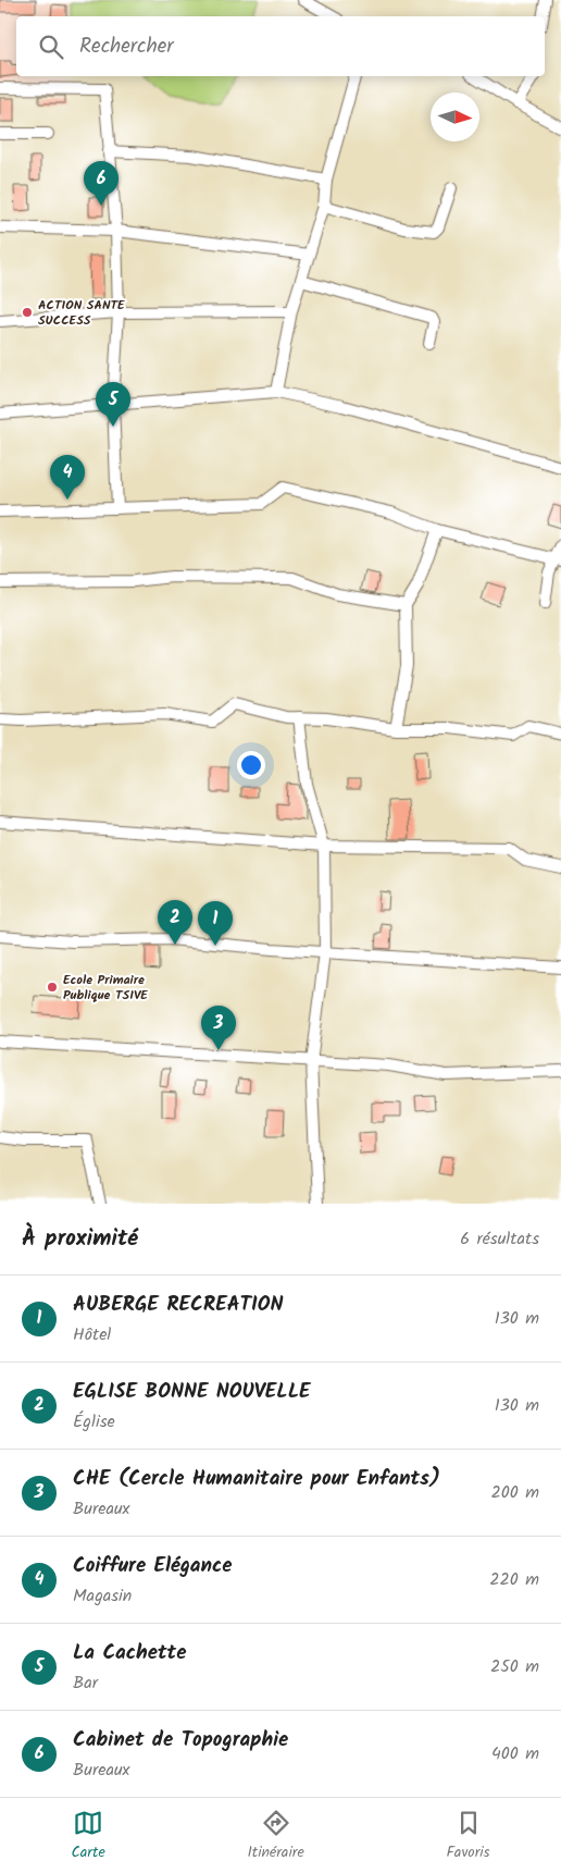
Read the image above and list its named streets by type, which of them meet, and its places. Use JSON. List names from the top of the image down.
{
  "places": ["ACTION SANTE SUCCESS", "Ecole Primaire Publique TSIVE"],
  "north": "right",
  "page": {
    "search": "Rechercher",
    "pins": [
      "6",
      "5",
      "4",
      "2",
      "1",
      "3"
    ],
    "heading": ["À proximité", "6 résultats"],
    "list": [
      {
        "mark": "1",
        "name": "AUBERGE RECREATION",
        "note": "Hôtel",
        "value": "130 m"
      },
      {
        "mark": "2",
        "name": "EGLISE BONNE NOUVELLE",
        "note": "Église",
        "value": "130 m"
      },
      {
        "mark": "3",
        "name": "CHE (Cercle Humanitaire pour Enfants)",
        "note": "Bureaux",
        "value": "200 m"
      },
      {
        "mark": "4",
        "name": "Coiffure Elégance",
        "note": "Magasin",
        "value": "220 m"
      },
      {
        "mark": "5",
        "name": "La Cachette",
        "note": "Bar",
        "value": "250 m"
      },
      {
        "mark": "6",
        "name": "Cabinet de Topographie",
        "note": "Bureaux",
        "value": "400 m"
      }
    ],
    "nav": ["Carte", "Itinéraire", "Favoris"]
  }
}
